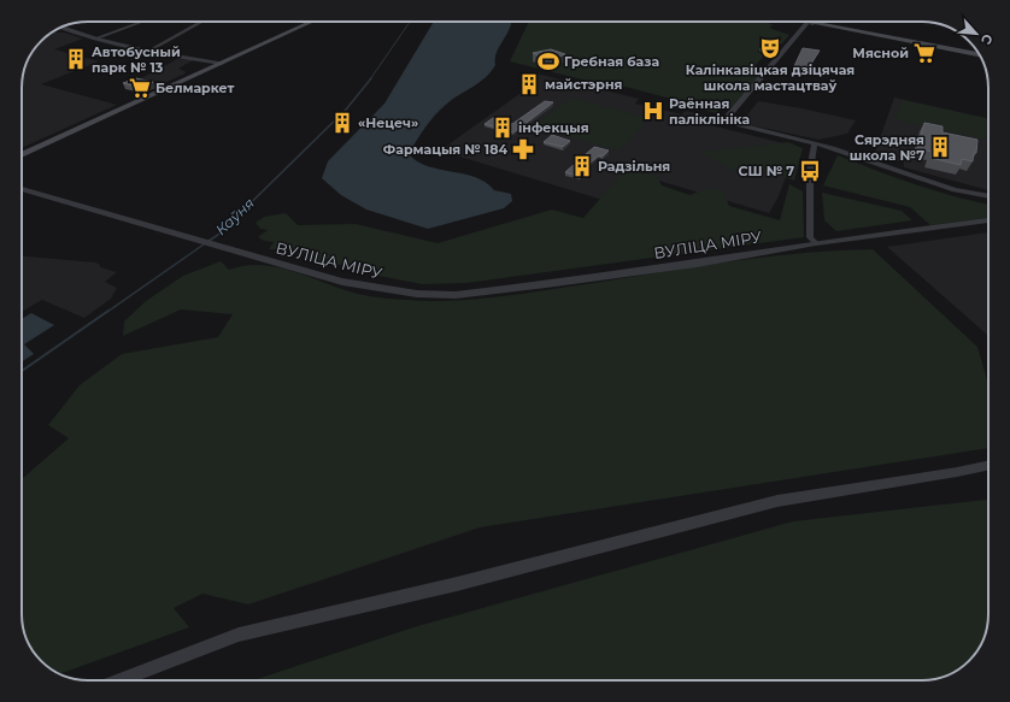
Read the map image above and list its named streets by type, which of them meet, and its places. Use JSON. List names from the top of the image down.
{
  "streets": {
    "street": ["ВУЛІЦА МІРУ"]
  },
  "water": ["Каўня"],
  "places": {
    "theatre": ["Калінкавіцкая дзіцячая школа мастацтваў"],
    "supermarket": ["Мясной", "Белмаркет"],
    "building": [
      "Автобусный парк № 13",
      "майстэрня",
      "«Нецеч»",
      "інфекцыя",
      "Сярэдняя школа №7",
      "Радзільня"
    ],
    "sports": ["Гребная база"],
    "hospital": ["Раённая паліклініка"],
    "pharmacy": ["Фармацыя № 184"],
    "bus stop": ["СШ № 7"]
  },
  "north": "bottom right"
}
